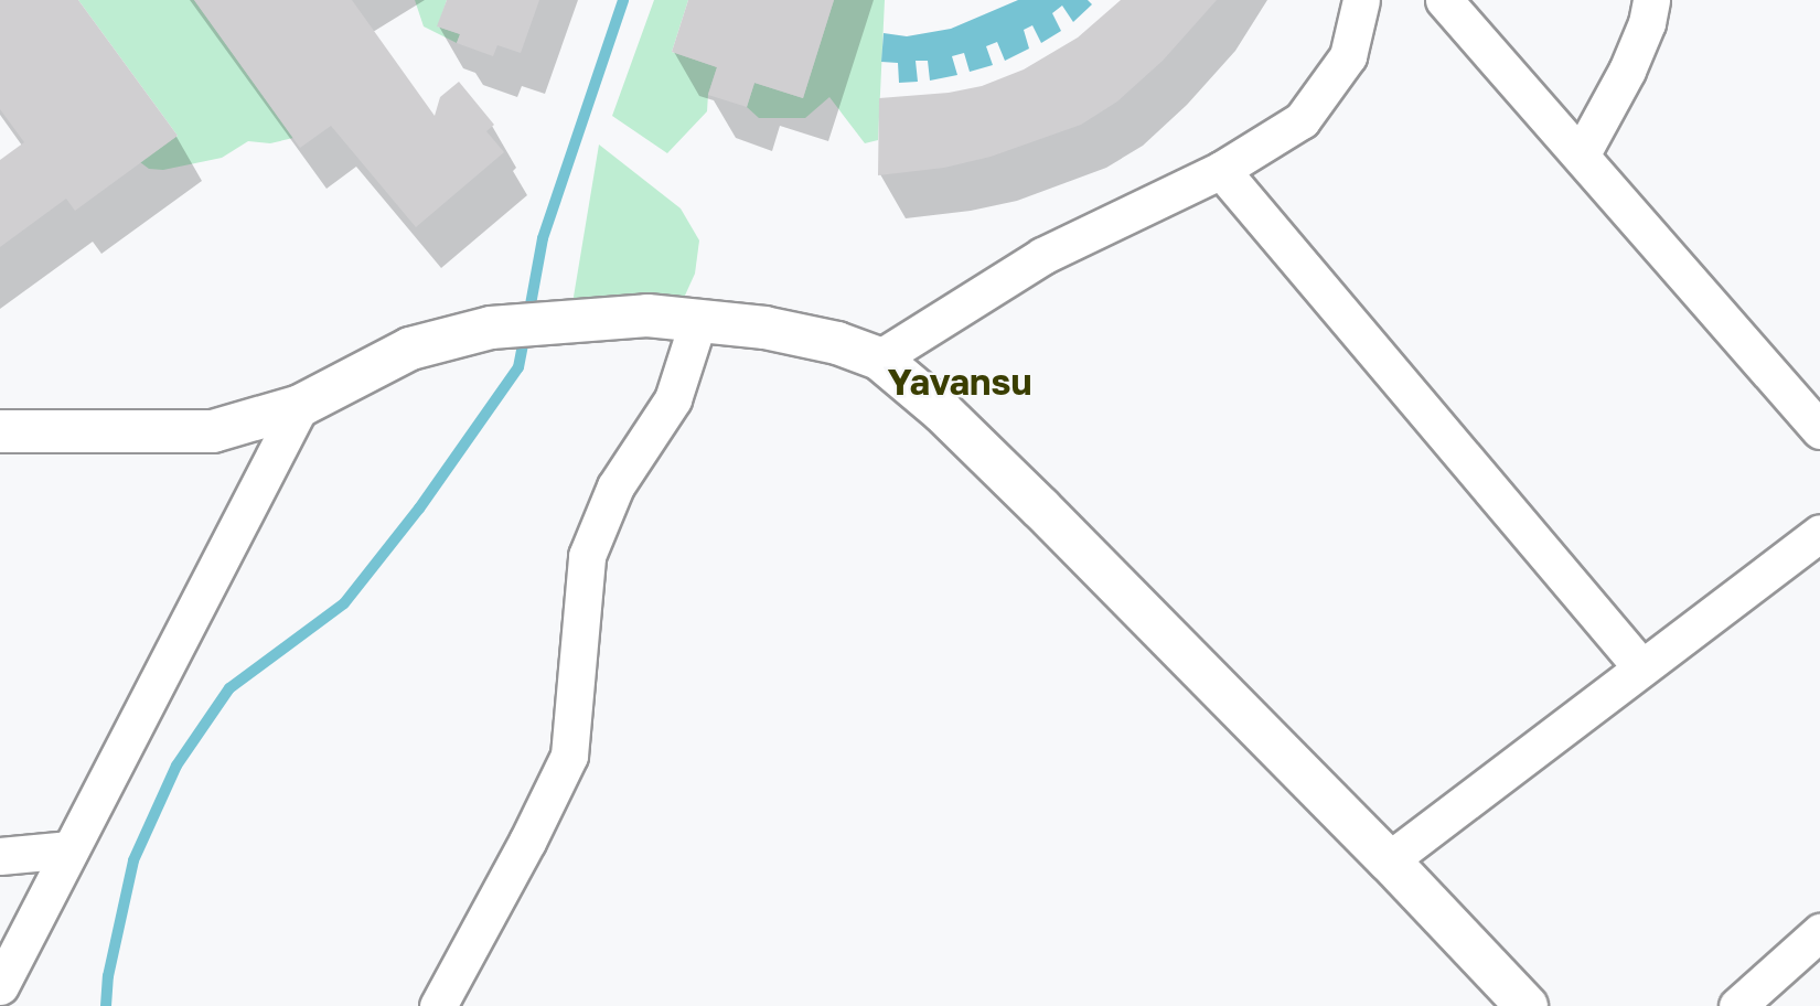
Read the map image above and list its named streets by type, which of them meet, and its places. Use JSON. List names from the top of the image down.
{
  "districts": ["Yavansu"]
}
